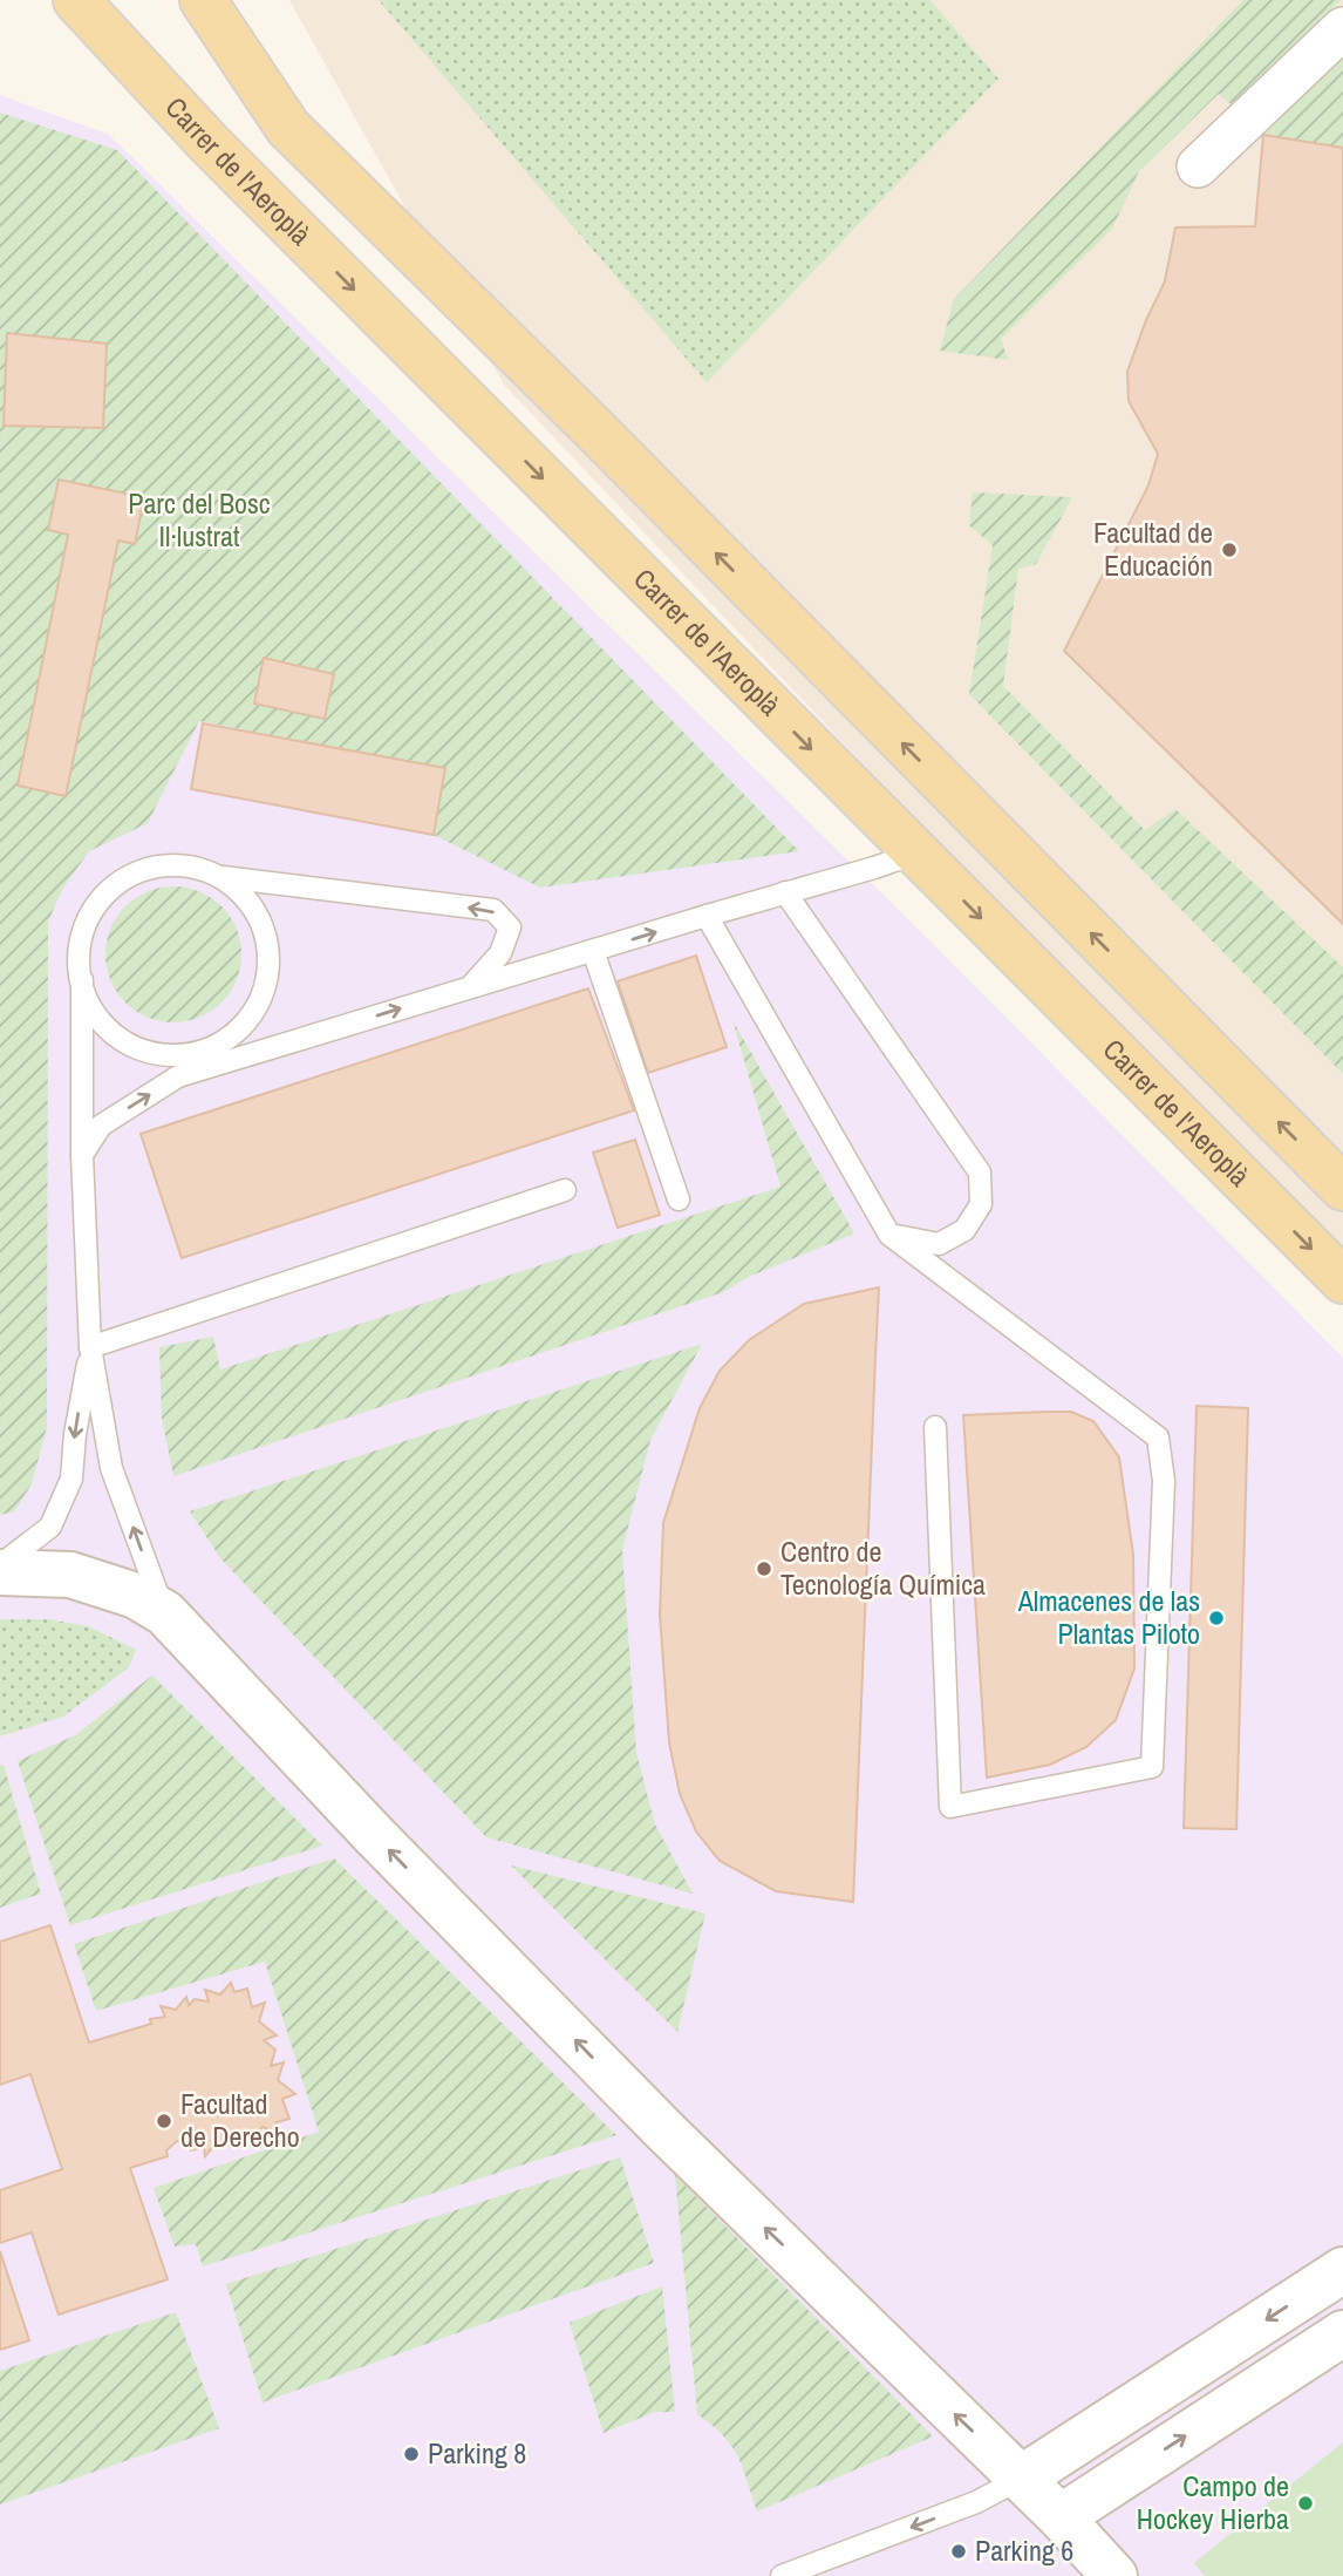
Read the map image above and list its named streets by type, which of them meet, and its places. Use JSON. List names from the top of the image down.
{
  "streets": {
    "main road": ["Carrer de l'Aeroplà"]
  },
  "parks": ["Parc del Bosc Il·lustrat"],
  "places": [
    "Facultad de Educación",
    "Centro de Tecnología Química",
    "Almacenes de las Plantas Piloto",
    "Facultad de Derecho",
    "Parking 8",
    "Campo de Hockey Hierba",
    "Parking 6"
  ]
}
